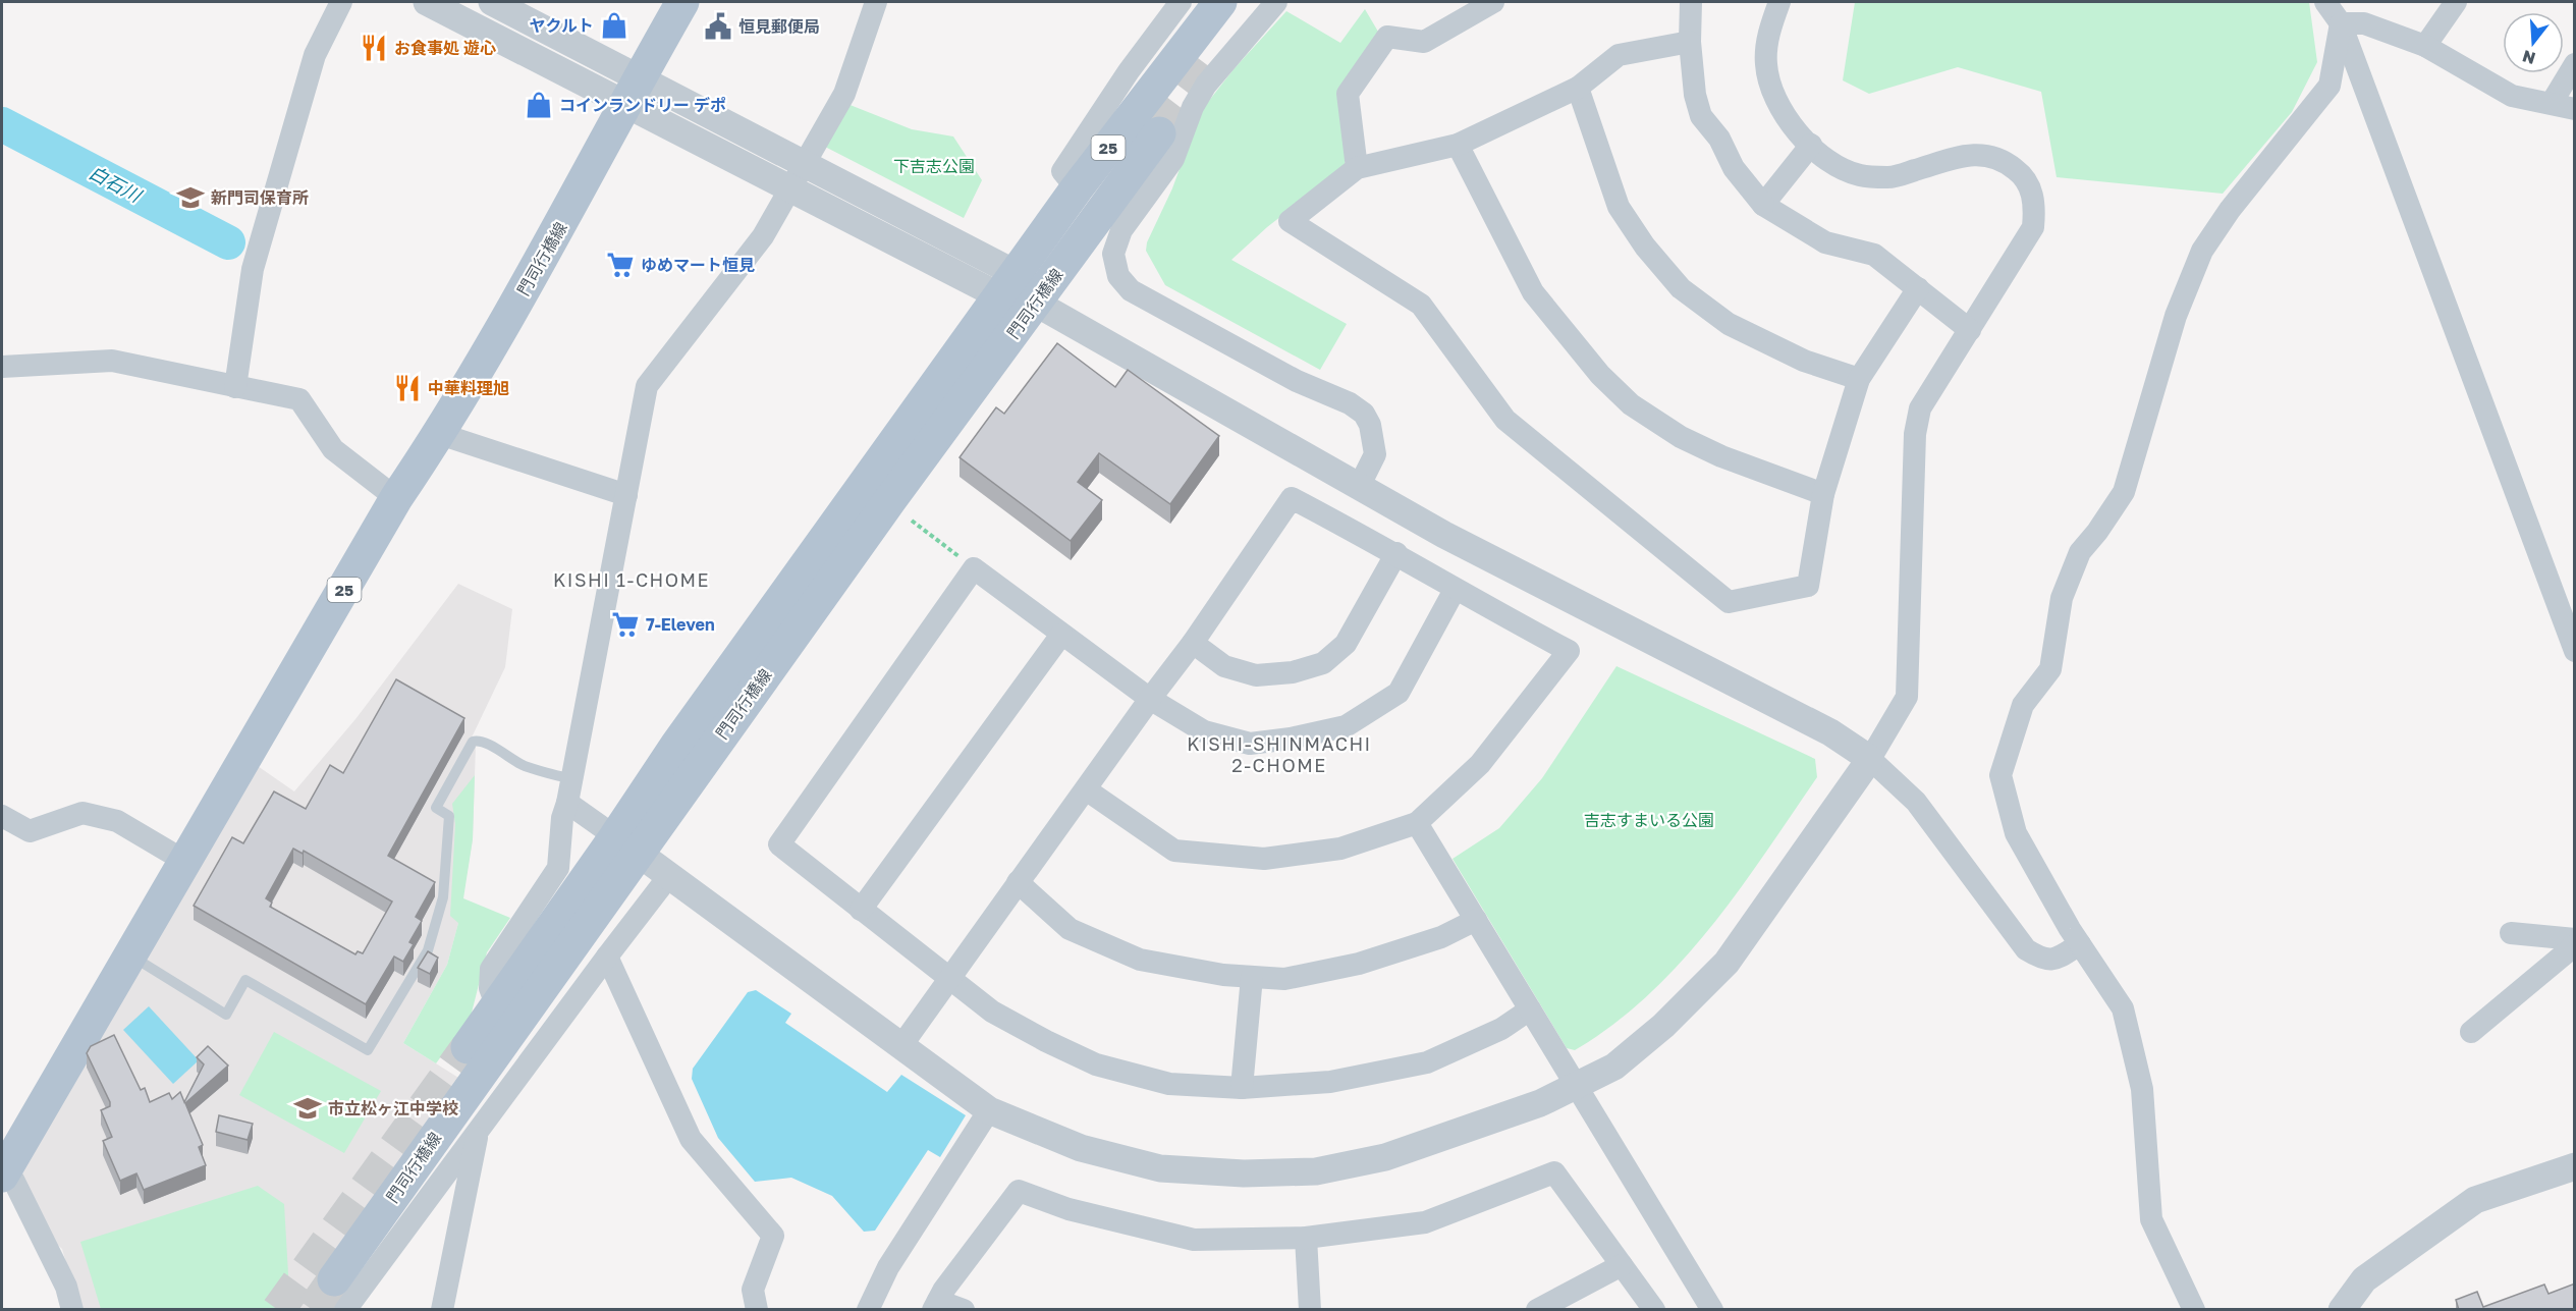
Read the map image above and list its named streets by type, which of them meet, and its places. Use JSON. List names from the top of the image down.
{
  "streets": {
    "main road": ["25", "門司行橋線"]
  },
  "districts": ["KISHI 1-CHOME", "KISHI-SHINMACHI 2-CHOME"],
  "water": ["白石川"],
  "parks": ["下吉志公園", "吉志すまいる公園"],
  "places": {
    "shop": ["ヤクルト", "コインランドリー デポ"],
    "public building": ["恒見郵便局"],
    "restaurant": ["お食事処 遊心", "中華料理旭"],
    "school or university": ["新門司保育所", "市立松ヶ江中学校"],
    "supermarket": ["ゆめマート恒見", "7-Eleven"]
  },
  "north": "bottom"
}
